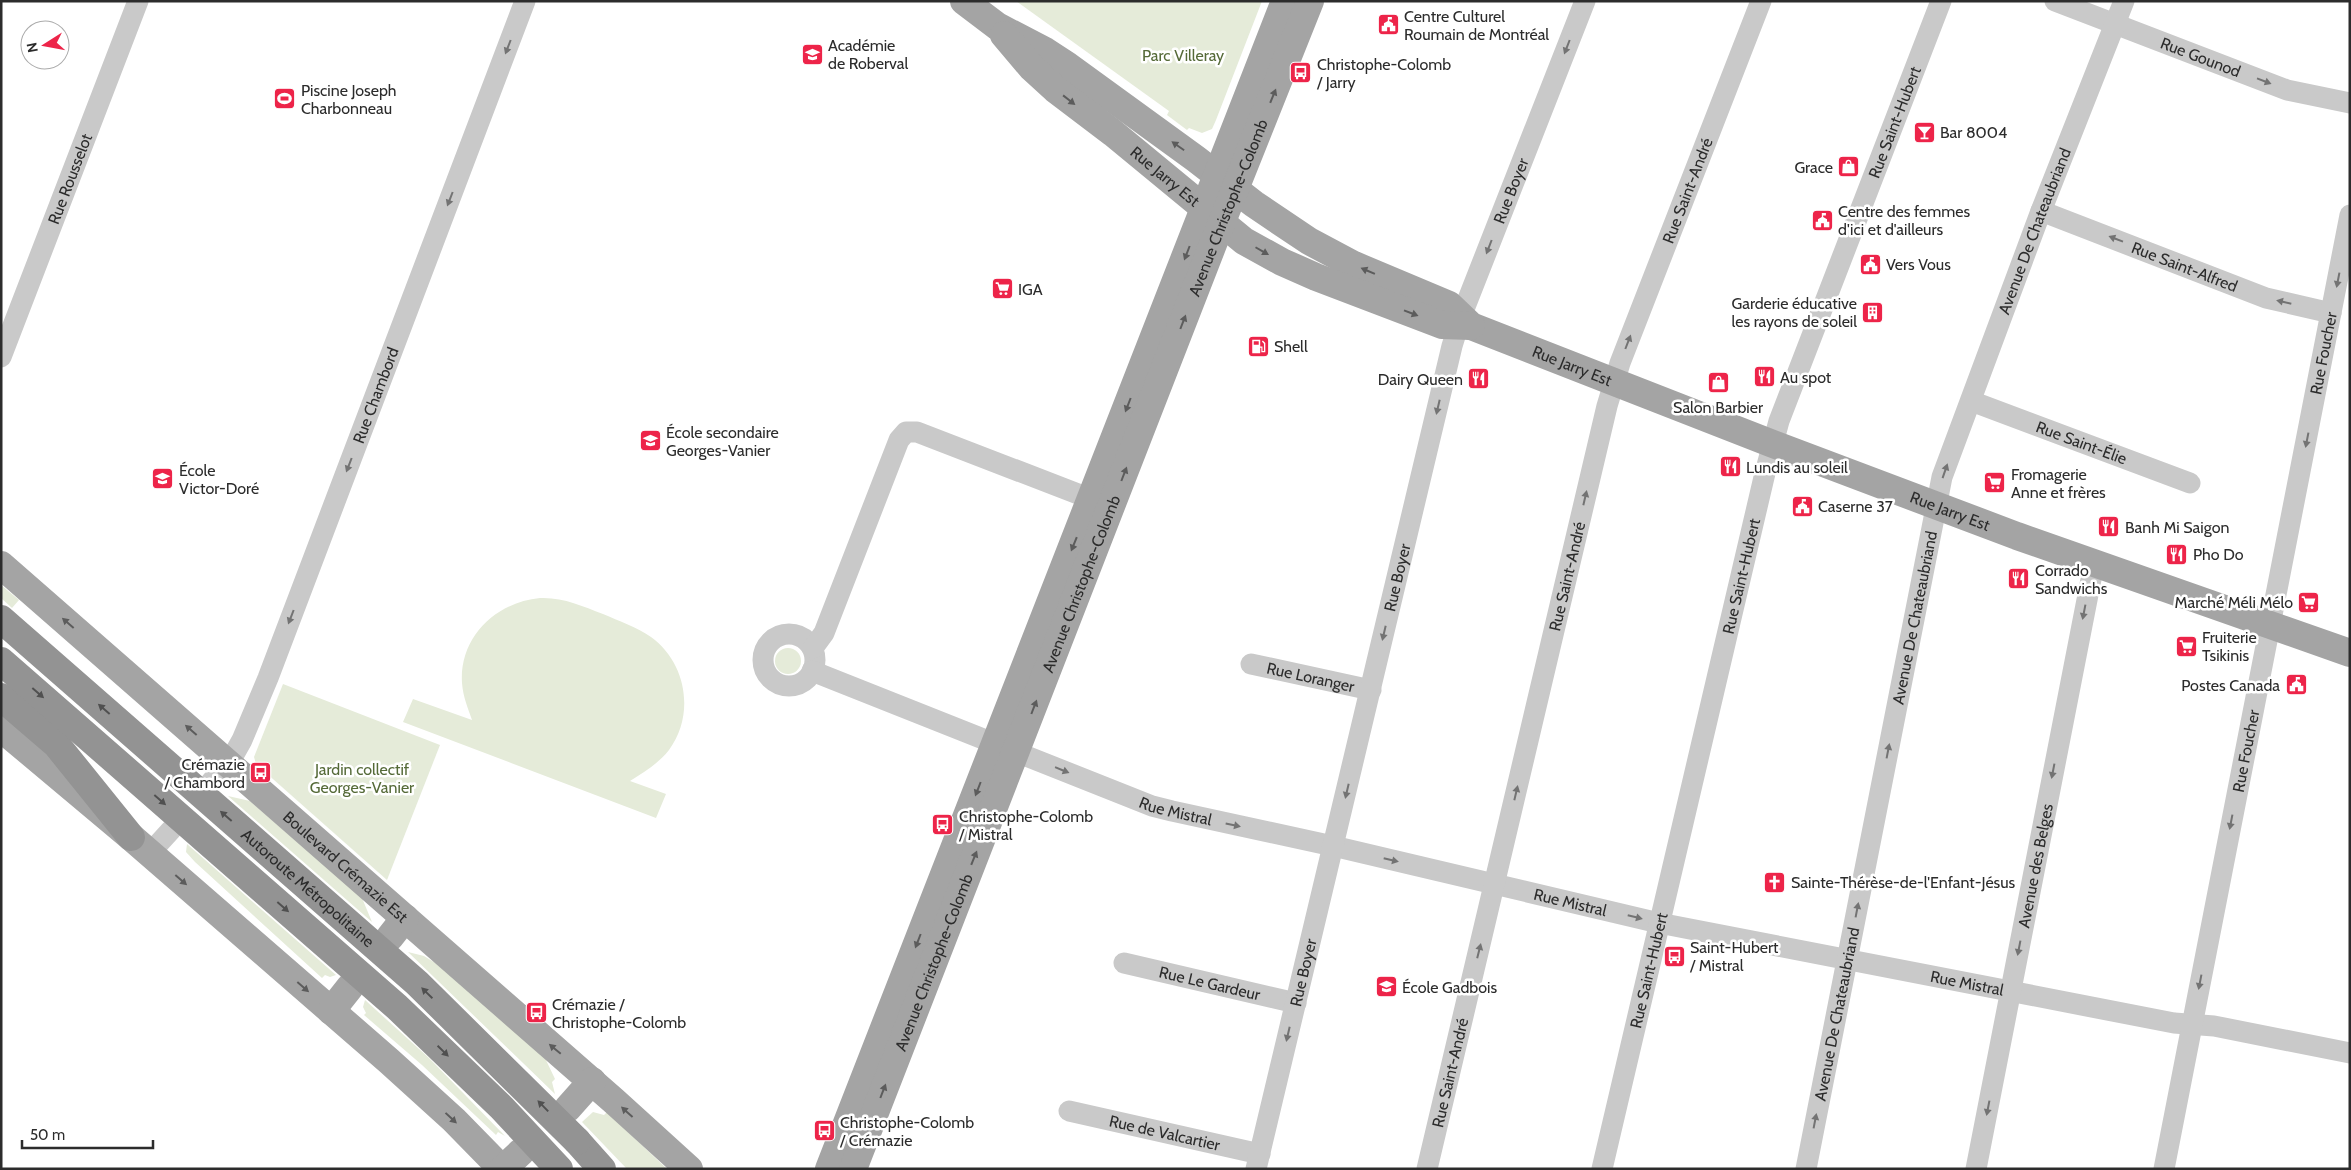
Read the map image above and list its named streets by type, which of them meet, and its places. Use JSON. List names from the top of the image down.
{
  "streets": {
    "highway": ["Autoroute Métropolitaine"],
    "main road": ["Rue Jarry Est", "Avenue Christophe-Colomb", "Boulevard Crémazie Est"],
    "street": [
      "Rue Gounod",
      "Rue Saint-Hubert",
      "Rue Rousselot",
      "Rue Boyer",
      "Rue Saint-André",
      "Avenue De Chateaubriand",
      "Rue Saint-Alfred",
      "Rue Foucher",
      "Rue Chambord",
      "Rue Saint-Élie",
      "Rue Loranger",
      "Rue Mistral",
      "Avenue des Belges",
      "Rue Le Gardeur",
      "Rue de Valcartier"
    ]
  },
  "crossings": [
    ["Rue Gounod", "Avenue De Chateaubriand"],
    ["Rue Saint-Hubert", "Rue Jarry Est"],
    ["Rue Saint-Hubert", "Rue Mistral"],
    ["Rue Jarry Est", "Rue Boyer"],
    ["Rue Jarry Est", "Rue Saint-André"],
    ["Rue Jarry Est", "Avenue Christophe-Colomb"],
    ["Rue Jarry Est", "Avenue De Chateaubriand"],
    ["Rue Jarry Est", "Rue Foucher"],
    ["Rue Jarry Est", "Avenue des Belges"],
    ["Rue Boyer", "Rue Loranger"],
    ["Rue Boyer", "Rue Mistral"],
    ["Rue Boyer", "Rue Le Gardeur"],
    ["Rue Boyer", "Rue de Valcartier"],
    ["Rue Saint-André", "Rue Mistral"],
    ["Avenue Christophe-Colomb", "Rue Mistral"],
    ["Avenue De Chateaubriand", "Rue Saint-Alfred"],
    ["Avenue De Chateaubriand", "Rue Saint-Élie"],
    ["Avenue De Chateaubriand", "Rue Mistral"],
    ["Rue Saint-Alfred", "Rue Foucher"],
    ["Rue Foucher", "Rue Mistral"],
    ["Rue Chambord", "Boulevard Crémazie Est"],
    ["Rue Mistral", "Avenue des Belges"]
  ],
  "one_way": [
    "Rue Gounod",
    "Rue Boyer",
    "Rue Saint-André",
    "Avenue De Chateaubriand",
    "Rue Saint-Alfred",
    "Rue Foucher",
    "Rue Chambord",
    "Rue Mistral",
    "Avenue des Belges"
  ],
  "parks": ["Parc Villeray", "Jardin collectif Georges-Vanier"],
  "places": {
    "public building": [
      "Centre Culturel Roumain de Montréal",
      "Centre des femmes d'ici et d'ailleurs",
      "Vers Vous",
      "Caserne 37",
      "Postes Canada"
    ],
    "school or university": [
      "Académie de Roberval",
      "École secondaire Georges-Vanier",
      "École Victor-Doré",
      "École Gadbois"
    ],
    "bus stop": [
      "Christophe-Colomb / Jarry",
      "Crémazie / Chambord",
      "Christophe-Colomb / Mistral",
      "Saint-Hubert / Mistral",
      "Crémazie / Christophe-Colomb",
      "Christophe-Colomb / Crémazie"
    ],
    "sports": ["Piscine Joseph Charbonneau"],
    "bar": ["Bar 8004"],
    "shop": ["Grace", "Salon Barbier"],
    "supermarket": [
      "IGA",
      "Fromagerie Anne et frères",
      "Marché Méli Mélo",
      "Fruiterie Tsikinis"
    ],
    "building": ["Garderie éducative les rayons de soleil"],
    "fuel station": ["Shell"],
    "restaurant": [
      "Au spot",
      "Dairy Queen",
      "Lundis au soleil",
      "Banh Mi Saigon",
      "Pho Do",
      "Corrado Sandwichs"
    ],
    "church": ["Sainte-Thérèse-de-l'Enfant-Jésus"]
  },
  "scale_bar": "50 m",
  "north": "left"
}
